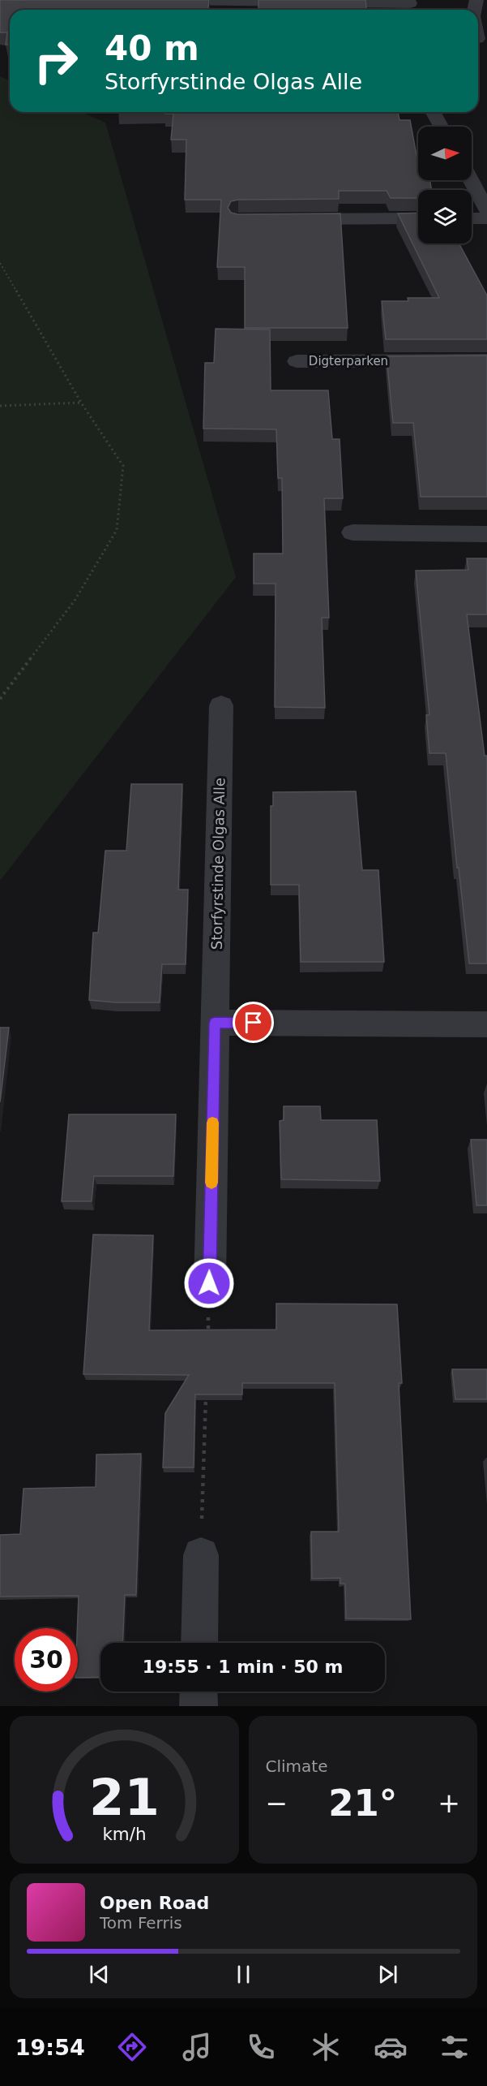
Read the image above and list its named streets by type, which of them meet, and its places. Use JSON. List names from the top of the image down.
{
  "streets": {
    "street": ["Digterparken", "Storfyrstinde Olgas Alle"]
  },
  "north": "right",
  "page": {
    "turn": ["40 m", "Storfyrstinde Olgas Alle"],
    "limit": "30",
    "trip": "19:55 · 1 min · 50 m",
    "tile": "Climate",
    "heat": ["−", "21°", "+"],
    "song": ["Open Road", "Tom Ferris"],
    "tabs": "19:54",
    "gauge": ["21", "km/h"]
  }
}
